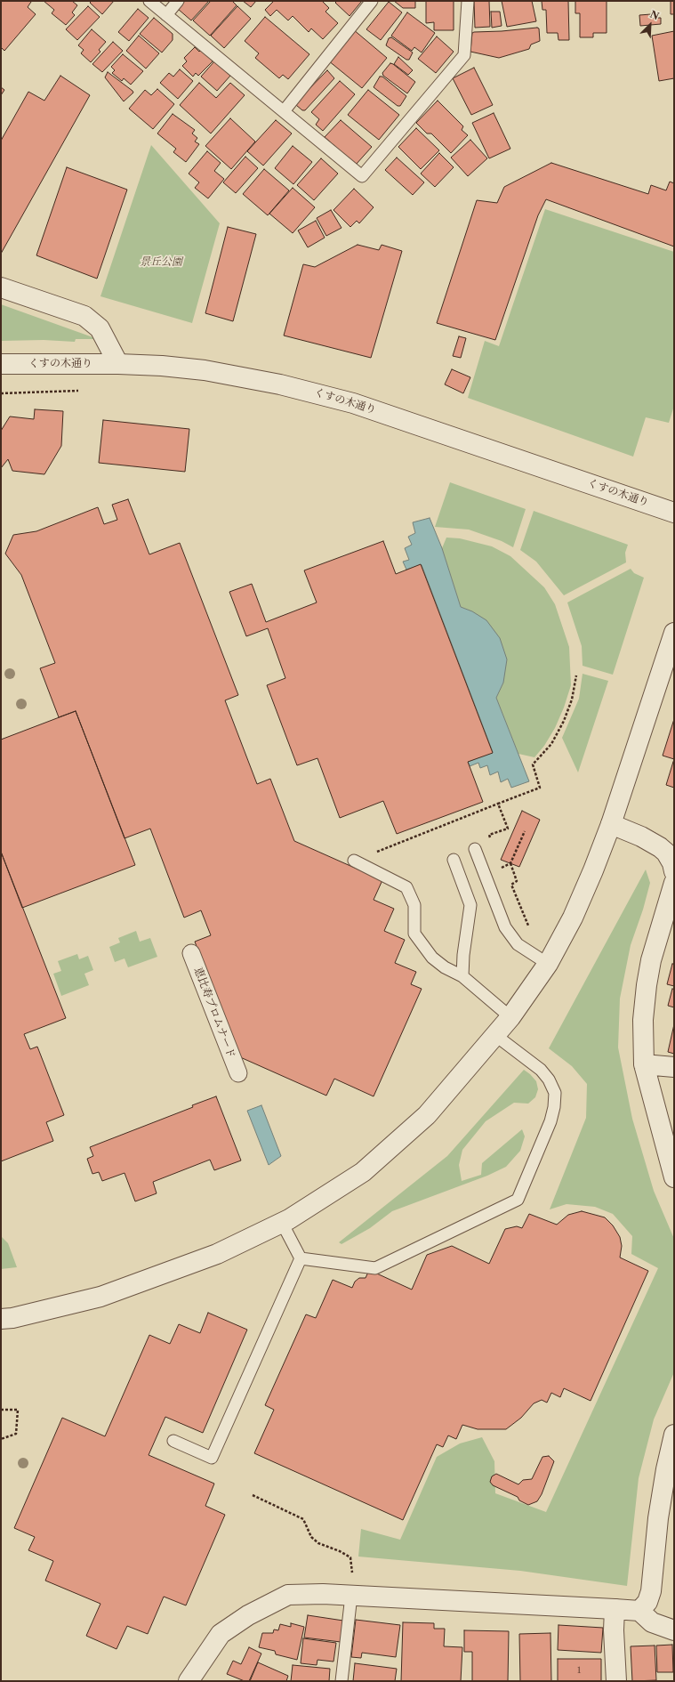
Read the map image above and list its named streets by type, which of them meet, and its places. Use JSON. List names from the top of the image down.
{
  "streets": {
    "street": ["くすの木通り", "恵比寿プロムナード"]
  },
  "parks": ["景丘公園"],
  "house_numbers": ["1"],
  "north": "top right"
}
